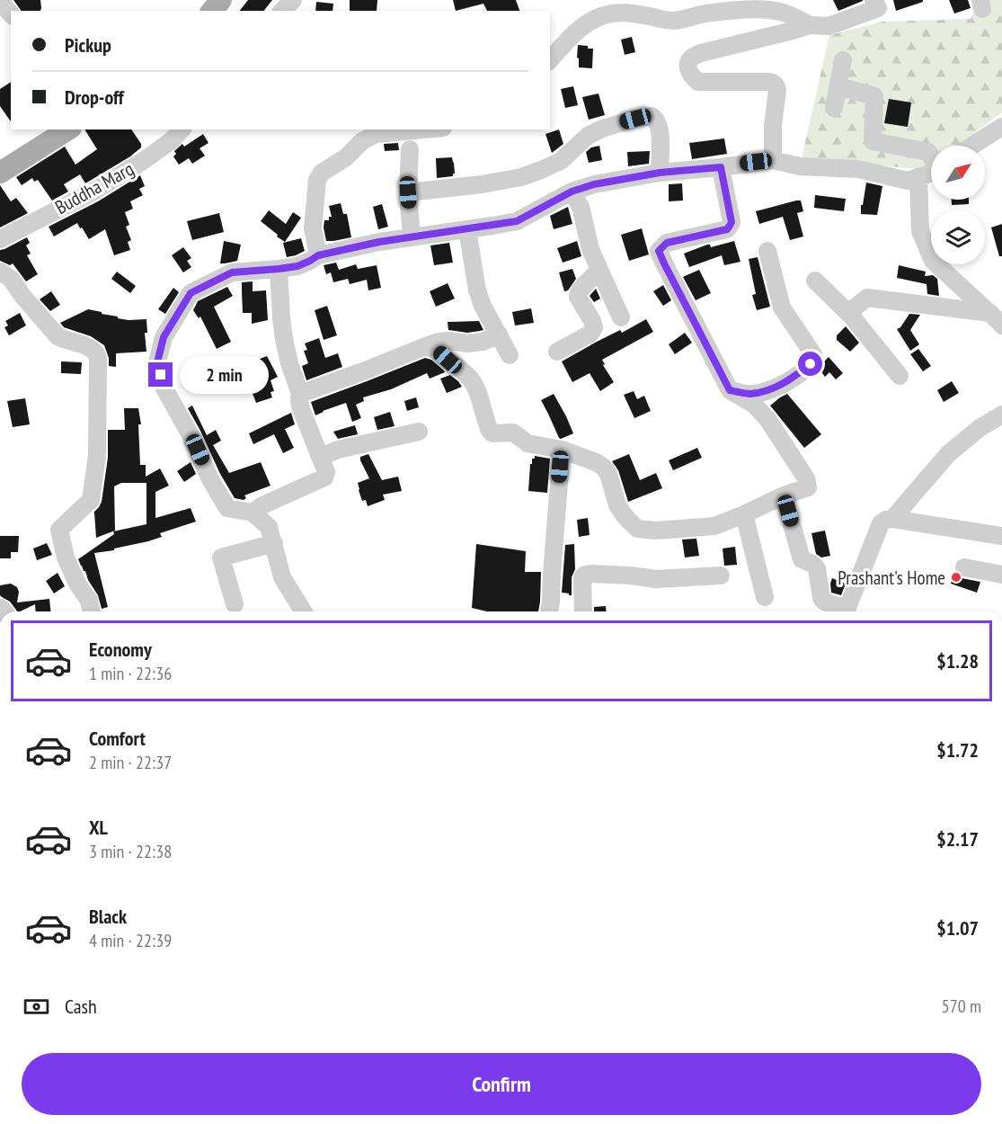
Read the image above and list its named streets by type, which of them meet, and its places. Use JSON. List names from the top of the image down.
{
  "streets": {
    "street": ["Buddha Marg"]
  },
  "places": ["Prashant's Home"],
  "north": "top right",
  "page": {
    "banner": ["Pickup", "Drop-off"],
    "bubble": "2 min",
    "list": [
      {
        "name": "Economy",
        "note": "1 min · 22:36",
        "value": "$1.28"
      },
      {
        "name": "Comfort",
        "note": "2 min · 22:37",
        "value": "$1.72"
      },
      {
        "name": "XL",
        "note": "3 min · 22:38",
        "value": "$2.17"
      },
      {
        "name": "Black",
        "note": "4 min · 22:39",
        "value": "$1.07"
      }
    ],
    "pay": ["Cash", "570 m"],
    "buttons": "Confirm"
  }
}
